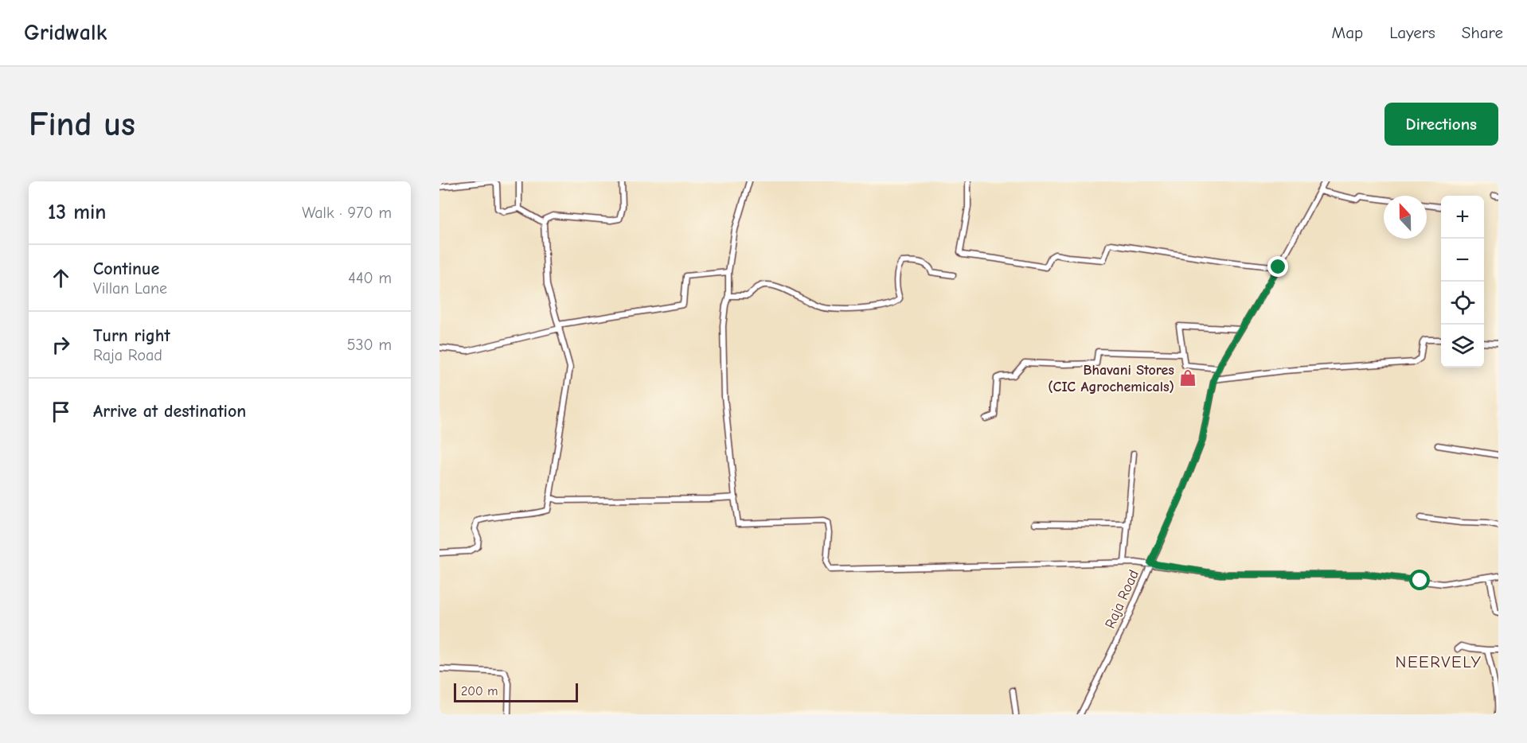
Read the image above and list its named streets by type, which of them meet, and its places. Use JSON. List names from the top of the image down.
{
  "streets": {
    "street": ["Raja Road"]
  },
  "districts": ["NEERVELY"],
  "places": {
    "shop": ["Bhavani Stores (CIC Agrochemicals)"]
  },
  "scale_bar": "200 m",
  "north": "top",
  "page": {
    "header": "Gridwalk",
    "nav": ["Map", "Layers", "Share"],
    "buttons": "Directions",
    "title": "Find us",
    "heading": ["13 min", "Walk · 970 m"],
    "map_buttons": ["+", "−"],
    "list": [
      ["Continue", "Villan Lane", "440 m"],
      ["Turn right", "Raja Road", "530 m"],
      "Arrive at destination"
    ],
    "scale": "200 m"
  }
}
